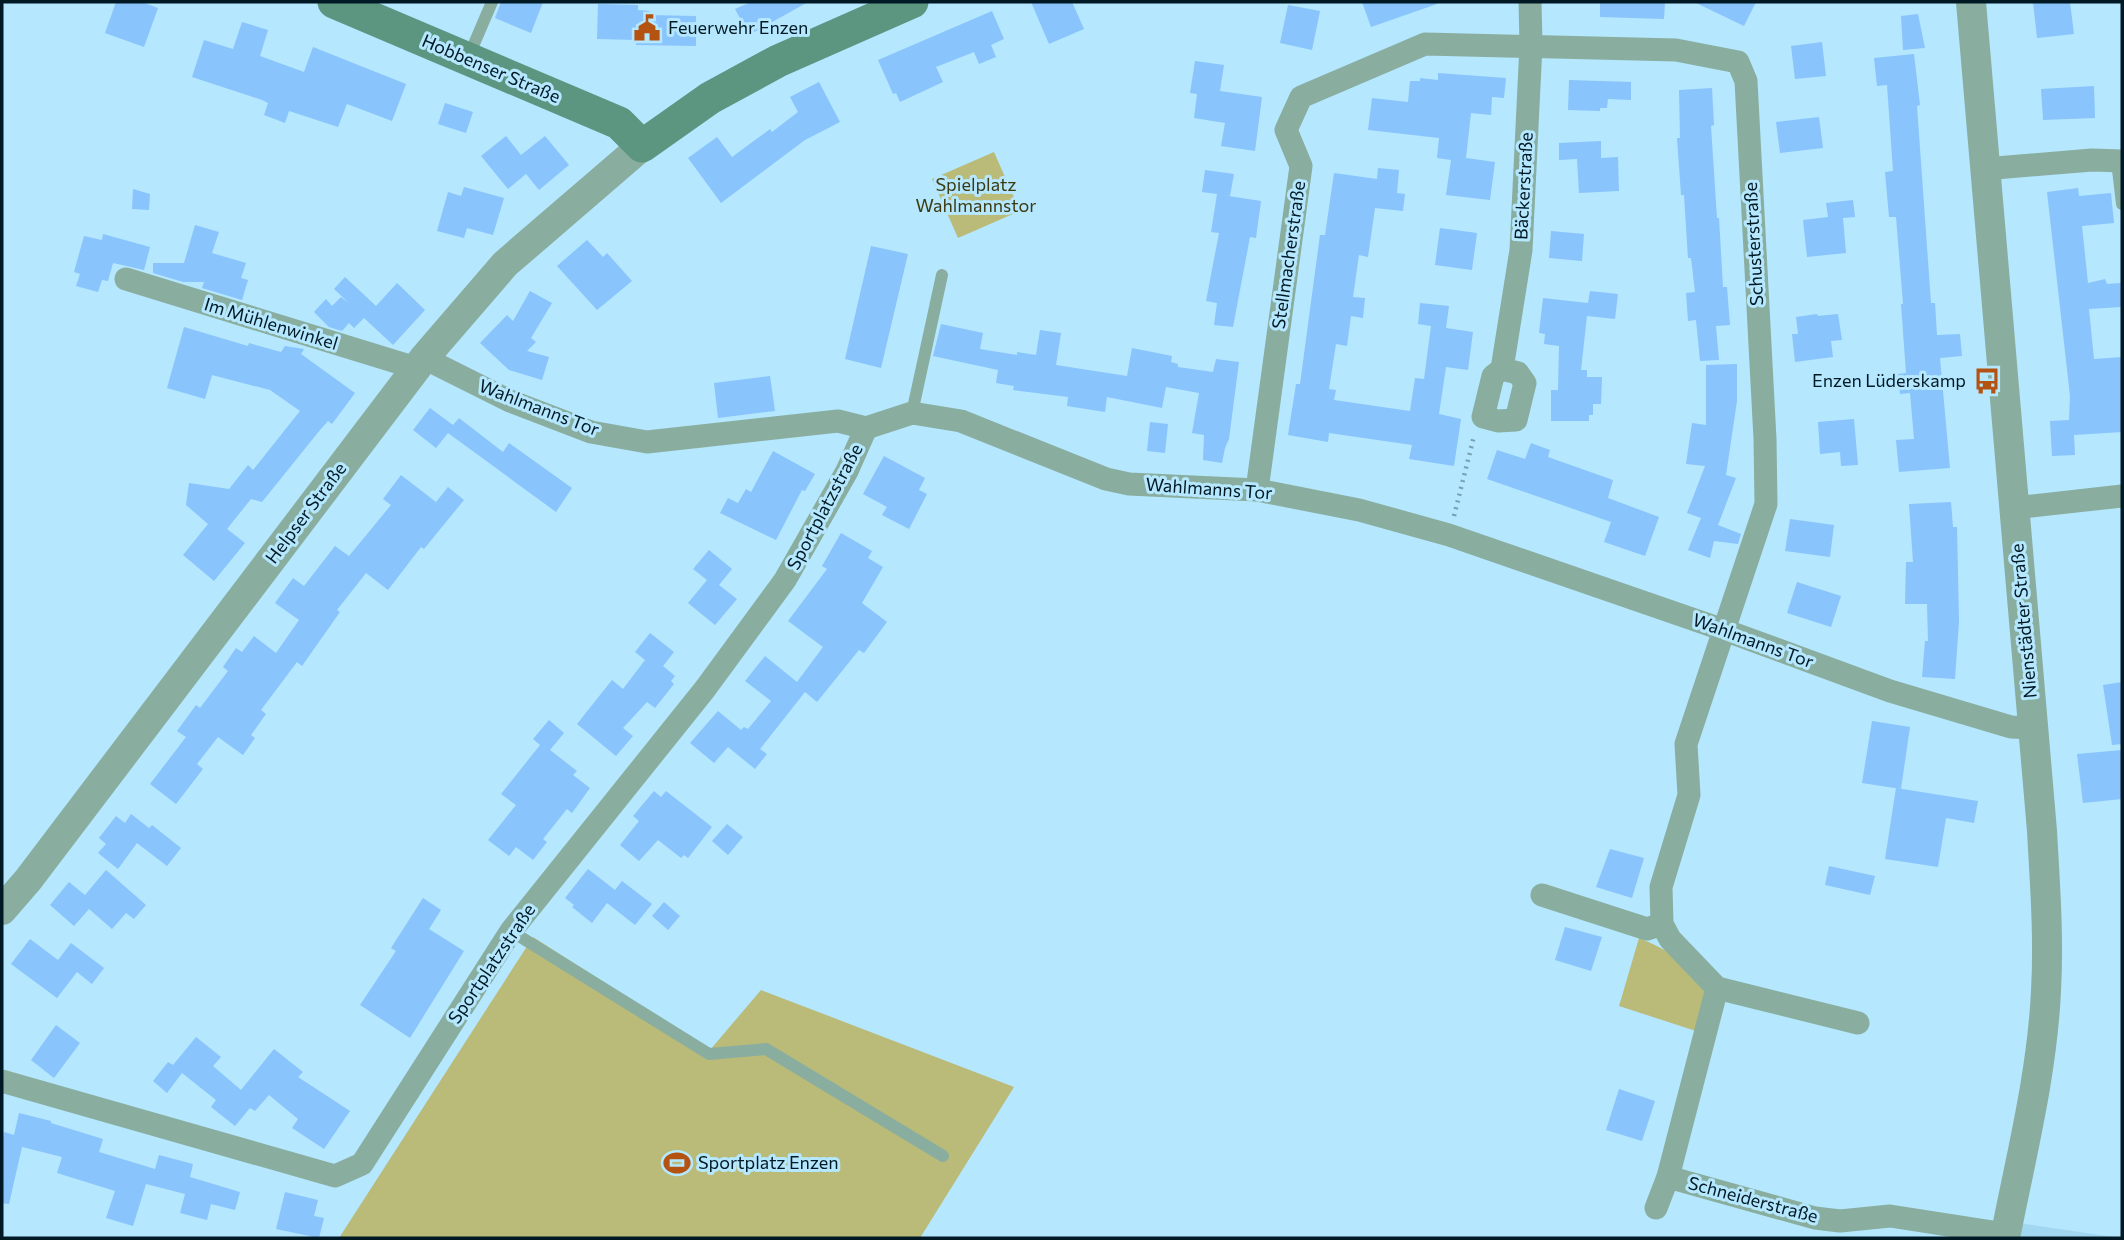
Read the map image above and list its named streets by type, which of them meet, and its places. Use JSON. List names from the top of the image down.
{
  "streets": {
    "main road": ["Hobbenser Straße"],
    "street": [
      "Bäckerstraße",
      "Schusterstraße",
      "Stellmacherstraße",
      "Im Mühlenwinkel",
      "Wahlmanns Tor",
      "Sportplatzstraße",
      "Helpser Straße",
      "Nienstädter Straße",
      "Schneiderstraße"
    ]
  },
  "crossings": [
    ["Hobbenser Straße", "Helpser Straße"],
    ["Bäckerstraße", "Schusterstraße"],
    ["Bäckerstraße", "Stellmacherstraße"],
    ["Schusterstraße", "Stellmacherstraße"],
    ["Schusterstraße", "Wahlmanns Tor"],
    ["Stellmacherstraße", "Wahlmanns Tor"],
    ["Im Mühlenwinkel", "Wahlmanns Tor"],
    ["Im Mühlenwinkel", "Helpser Straße"],
    ["Wahlmanns Tor", "Sportplatzstraße"],
    ["Wahlmanns Tor", "Helpser Straße"],
    ["Wahlmanns Tor", "Nienstädter Straße"],
    ["Nienstädter Straße", "Schneiderstraße"]
  ],
  "parks": ["Spielplatz Wahlmannstor"],
  "places": {
    "public building": ["Feuerwehr Enzen"],
    "bus stop": ["Enzen Lüderskamp"],
    "sports": ["Sportplatz Enzen"]
  }
}
